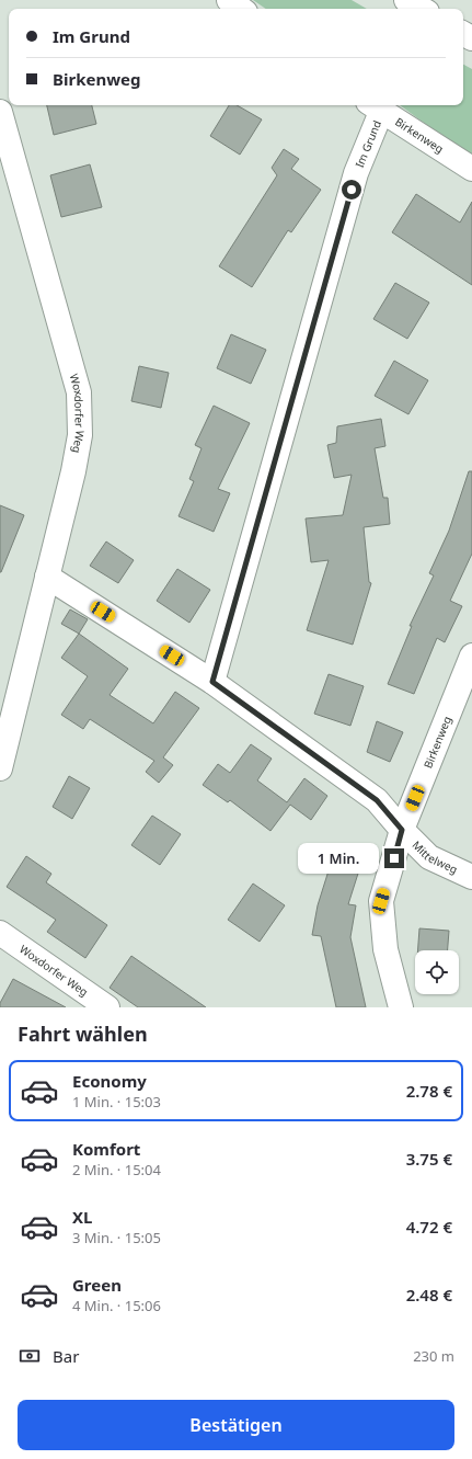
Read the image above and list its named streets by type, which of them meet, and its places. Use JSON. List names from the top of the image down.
{
  "streets": {
    "street": [
      "Birkenweg",
      "Im Grund",
      "Woxdorfer Weg",
      "Mittelweg"
    ]
  },
  "crossings": [
    ["Birkenweg", "Im Grund"],
    ["Birkenweg", "Mittelweg"],
    ["Im Grund", "Mittelweg"],
    ["Woxdorfer Weg", "Mittelweg"]
  ],
  "page": {
    "banner": ["Im Grund", "Birkenweg"],
    "bubble": "1 Min.",
    "heading": "Fahrt wählen",
    "list": [
      {
        "name": "Economy",
        "note": "1 Min. · 15:03",
        "value": "2.78 €"
      },
      {
        "name": "Komfort",
        "note": "2 Min. · 15:04",
        "value": "3.75 €"
      },
      {
        "name": "XL",
        "note": "3 Min. · 15:05",
        "value": "4.72 €"
      },
      {
        "name": "Green",
        "note": "4 Min. · 15:06",
        "value": "2.48 €"
      }
    ],
    "pay": ["Bar", "230 m"],
    "buttons": "Bestätigen"
  }
}
